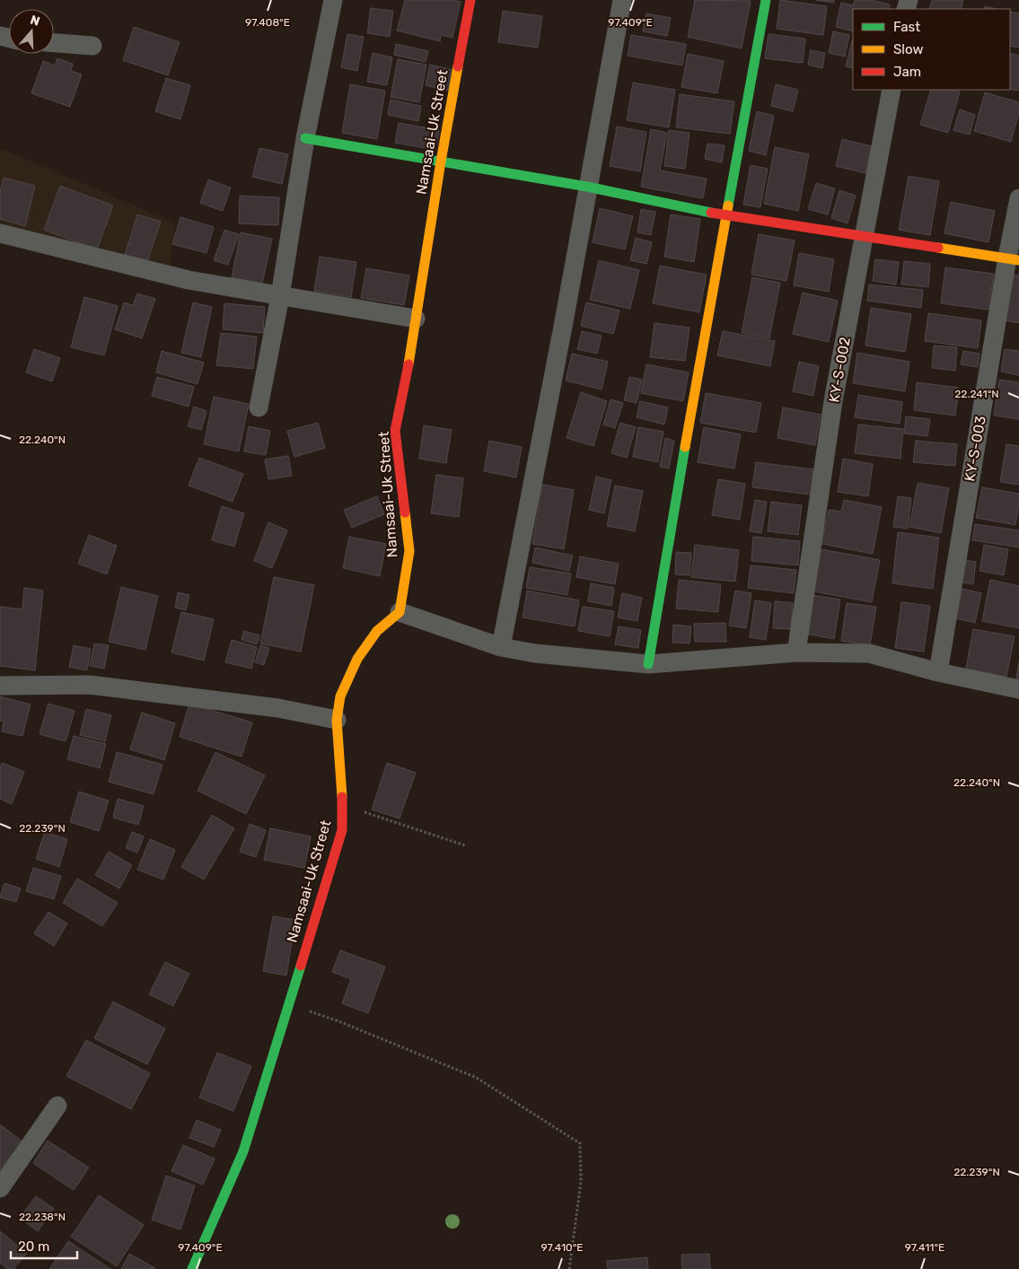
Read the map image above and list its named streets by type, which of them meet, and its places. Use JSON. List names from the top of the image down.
{
  "streets": {
    "street": ["Namsaai-Uk Street", "KY-S-002", "KY-S-003"]
  },
  "legend": ["Fast", "Slow", "Jam"],
  "scale_bar": "20 m",
  "north": "top",
  "coordinates": [
    "97.409°E",
    "97.408°E",
    "22.241°N",
    "22.240°N",
    "22.239°N",
    "22.238°N",
    "97.410°E",
    "97.411°E"
  ]
}
